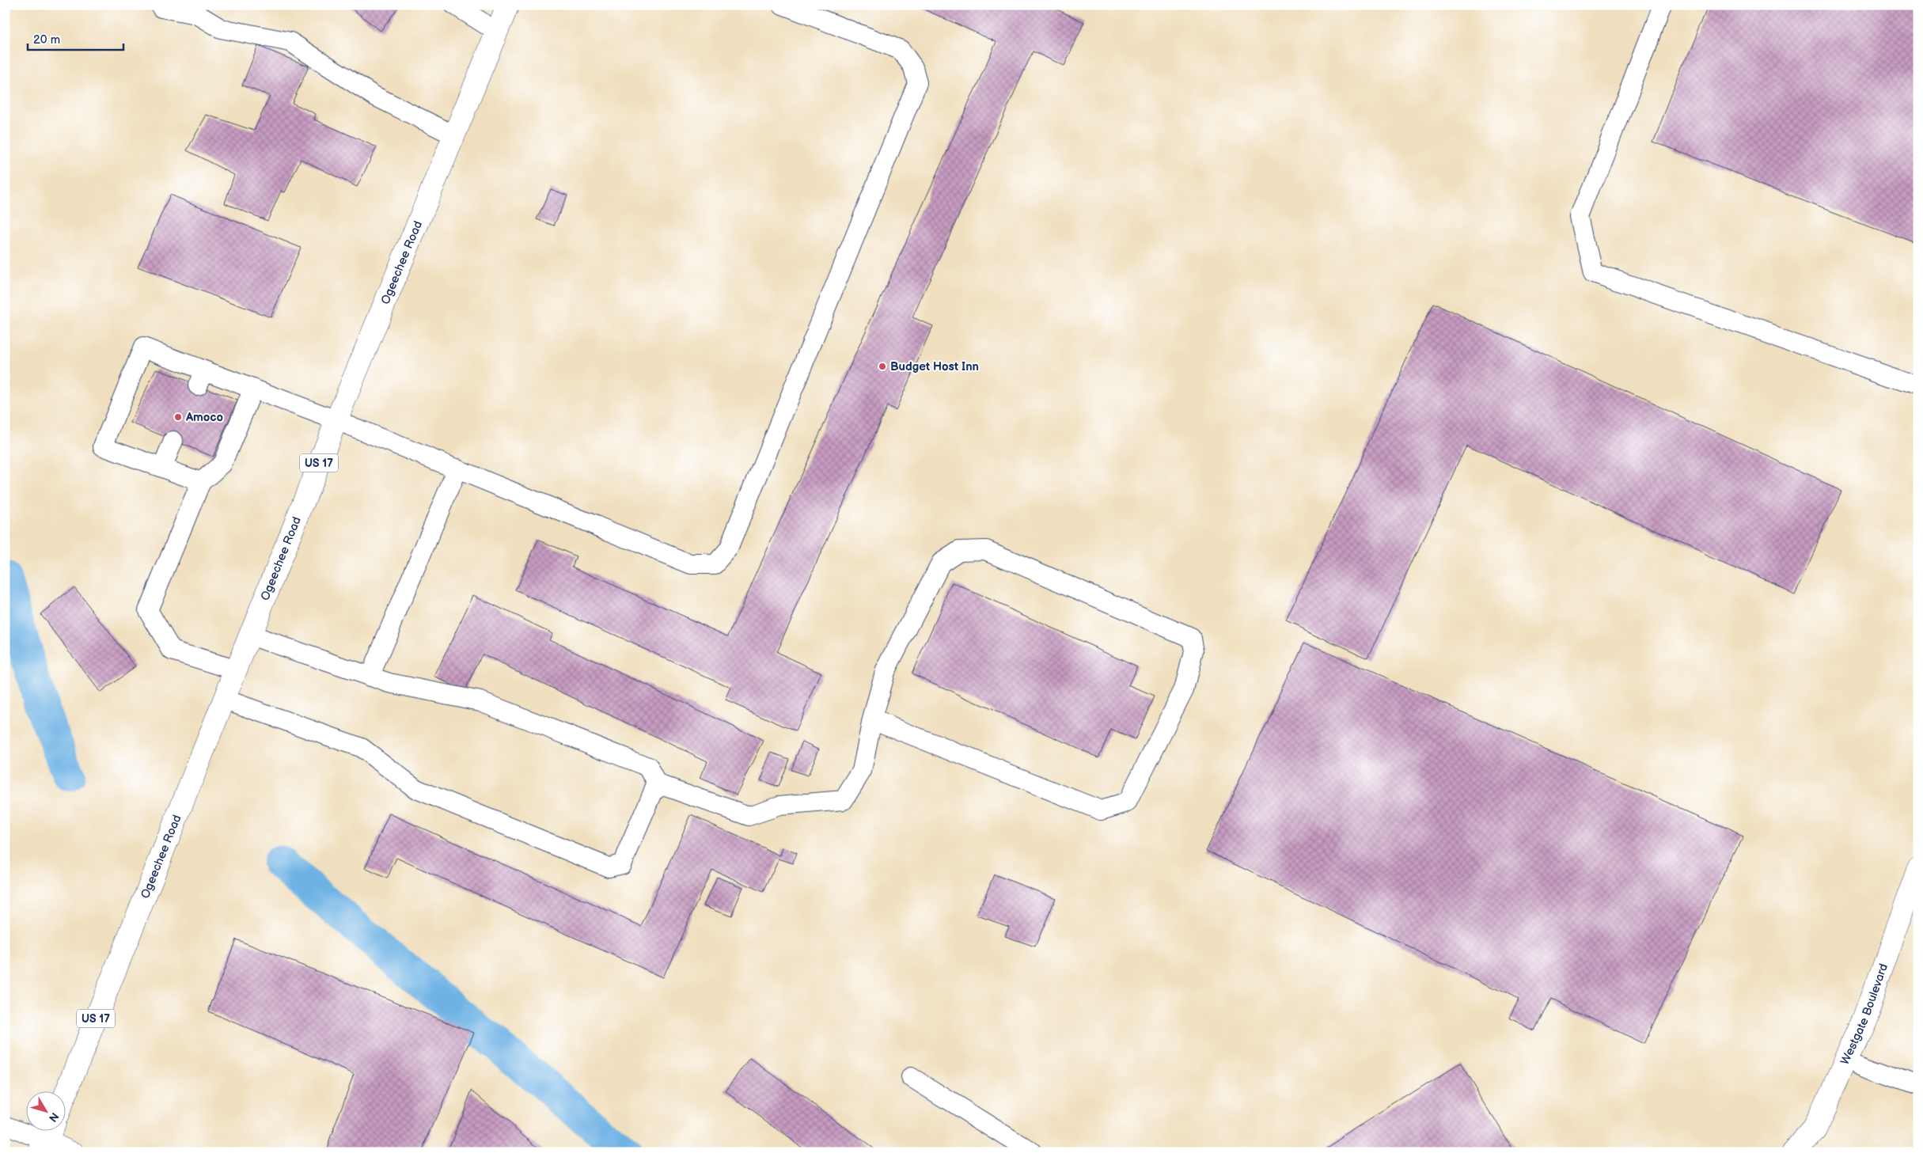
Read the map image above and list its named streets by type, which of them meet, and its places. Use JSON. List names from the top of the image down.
{
  "streets": {
    "main road": ["Ogeechee Road", "US 17", "Westgate Boulevard"]
  },
  "places": ["Budget Host Inn", "Amoco"],
  "scale_bar": "20 m",
  "north": "bottom right"
}
